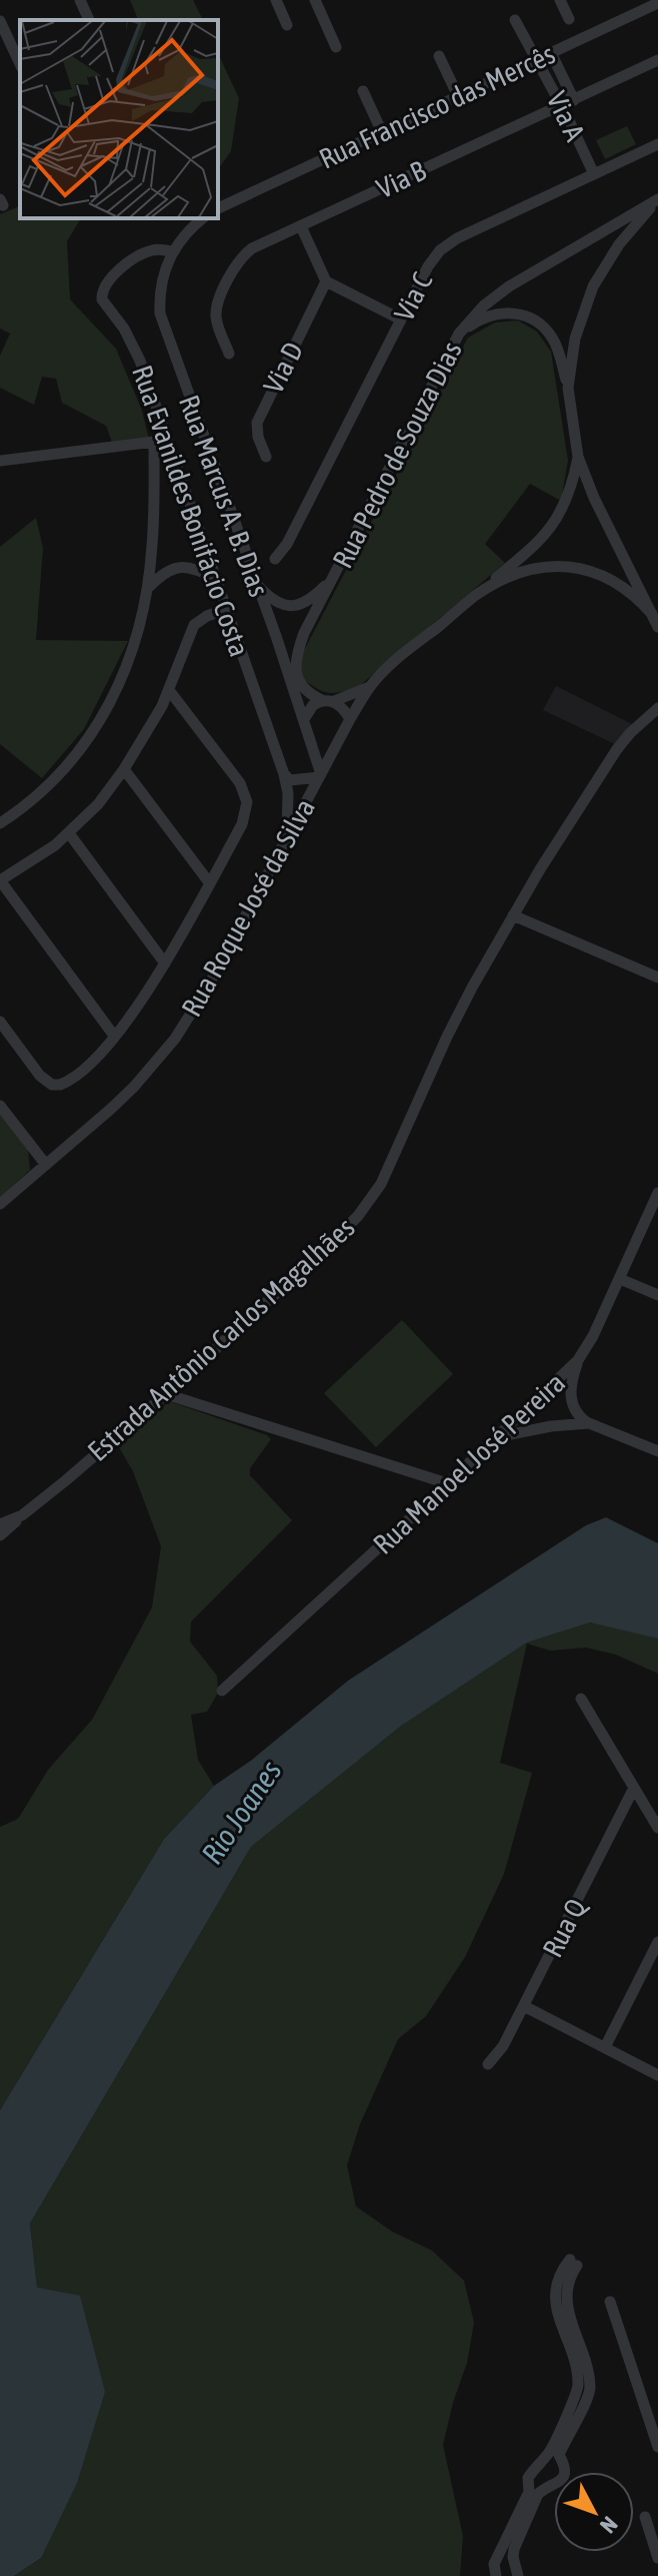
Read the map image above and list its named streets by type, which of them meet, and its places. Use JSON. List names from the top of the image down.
{
  "streets": {
    "street": [
      "Rua Francisco das Mercês",
      "Via A",
      "Via B",
      "Via C",
      "Via D",
      "Rua Pedro de Souza Dias",
      "Rua Marcus A. B. Dias",
      "Rua Evanildes Bonifácio Costa",
      "Rua Roque José da Silva",
      "Estrada Antônio Carlos Magalhães",
      "Rua Manoel José Pereira",
      "Rua Q"
    ]
  },
  "crossings": [
    ["Rua Francisco das Mercês", "Via A"],
    ["Via A", "Via B"],
    ["Via A", "Via C"],
    ["Rua Pedro de Souza Dias", "Rua Marcus A. B. Dias"],
    ["Rua Pedro de Souza Dias", "Rua Roque José da Silva"],
    ["Rua Marcus A. B. Dias", "Rua Evanildes Bonifácio Costa"],
    ["Rua Marcus A. B. Dias", "Rua Roque José da Silva"]
  ],
  "water": ["Rio Joanes"],
  "north": "bottom right"
}
